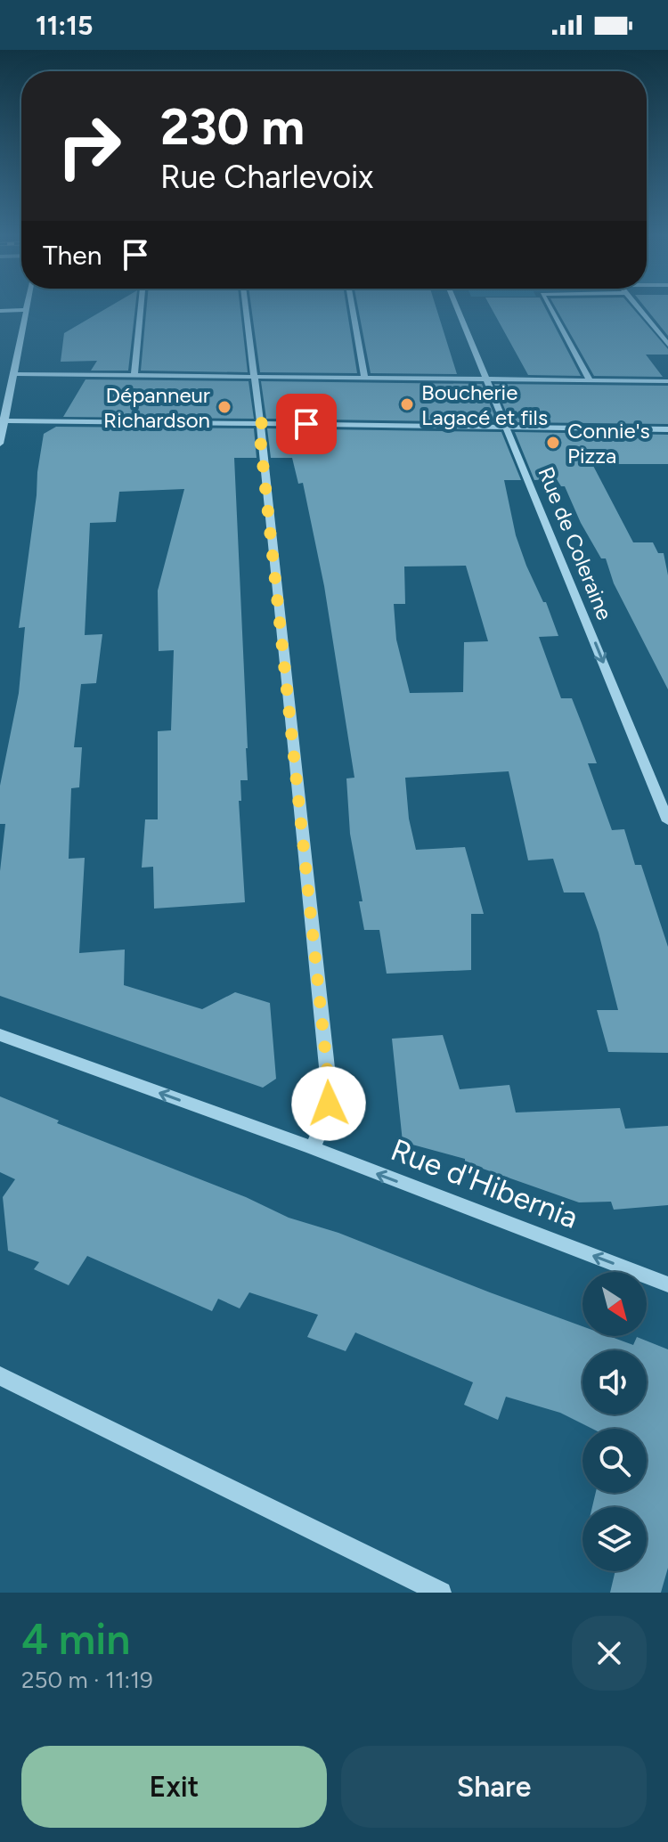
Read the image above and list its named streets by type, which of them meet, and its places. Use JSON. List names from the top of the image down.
{
  "streets": {
    "street": ["Rue de Coleraine", "Rue d'Hibernia"]
  },
  "one_way": ["Rue de Coleraine", "Rue d'Hibernia"],
  "places": ["Boucherie Lagacé et fils", "Dépanneur Richardson", "Connie's Pizza"],
  "north": "bottom right",
  "page": {
    "status": "11:15",
    "turn": ["230 m", "Rue Charlevoix"],
    "then": "Then",
    "heading": ["4 min", "250 m · 11:19"],
    "buttons": ["Exit", "Share"]
  }
}
